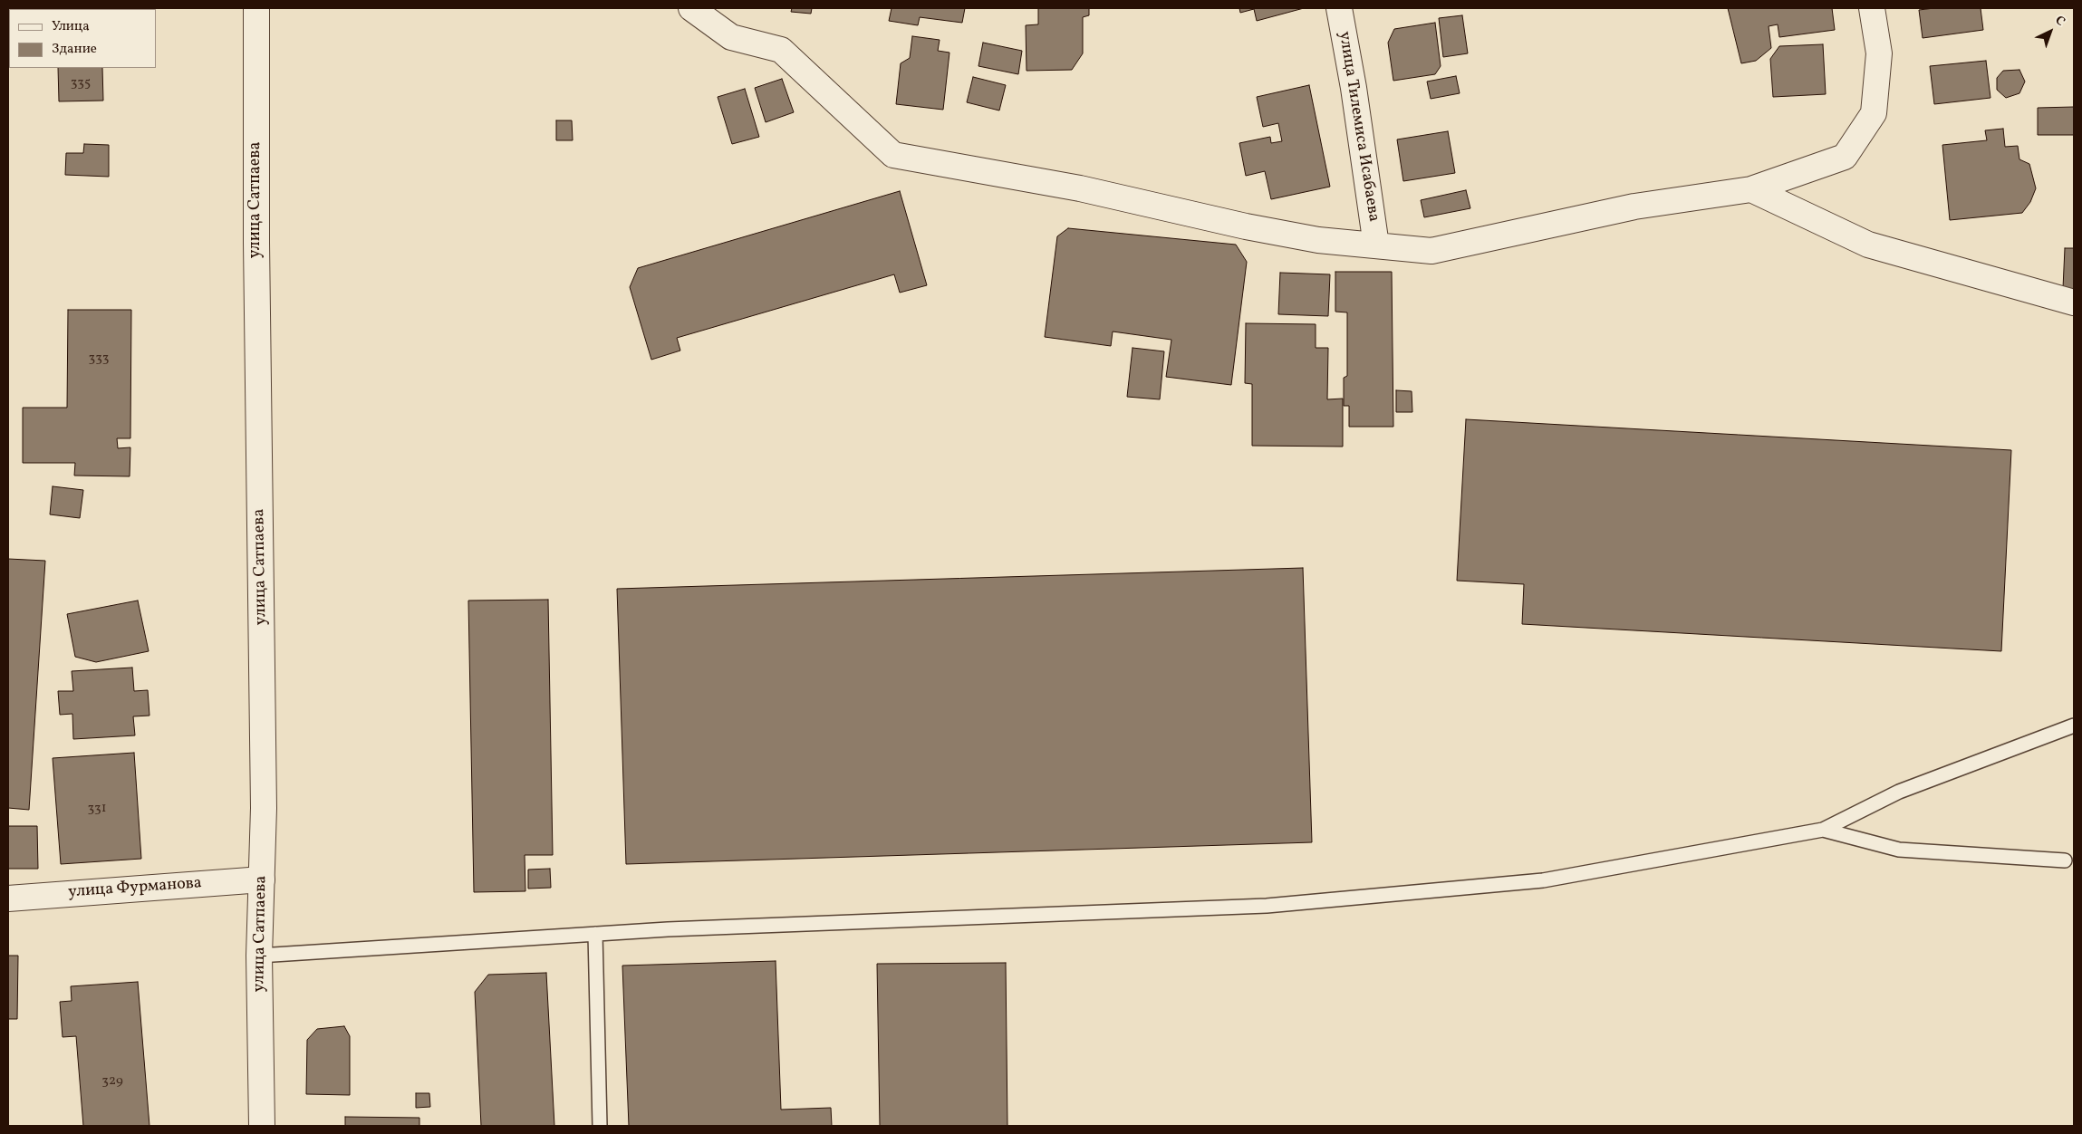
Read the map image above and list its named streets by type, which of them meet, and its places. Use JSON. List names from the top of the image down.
{
  "streets": {
    "street": ["улица Тилемиса Исабаева", "улица Сатпаева", "улица Фурманова"]
  },
  "crossings": [
    ["улица Сатпаева", "улица Фурманова"]
  ],
  "house_numbers": [
    "335",
    "333",
    "331",
    "329"
  ],
  "legend": ["Улица", "Здание"],
  "north": "top right"
}
